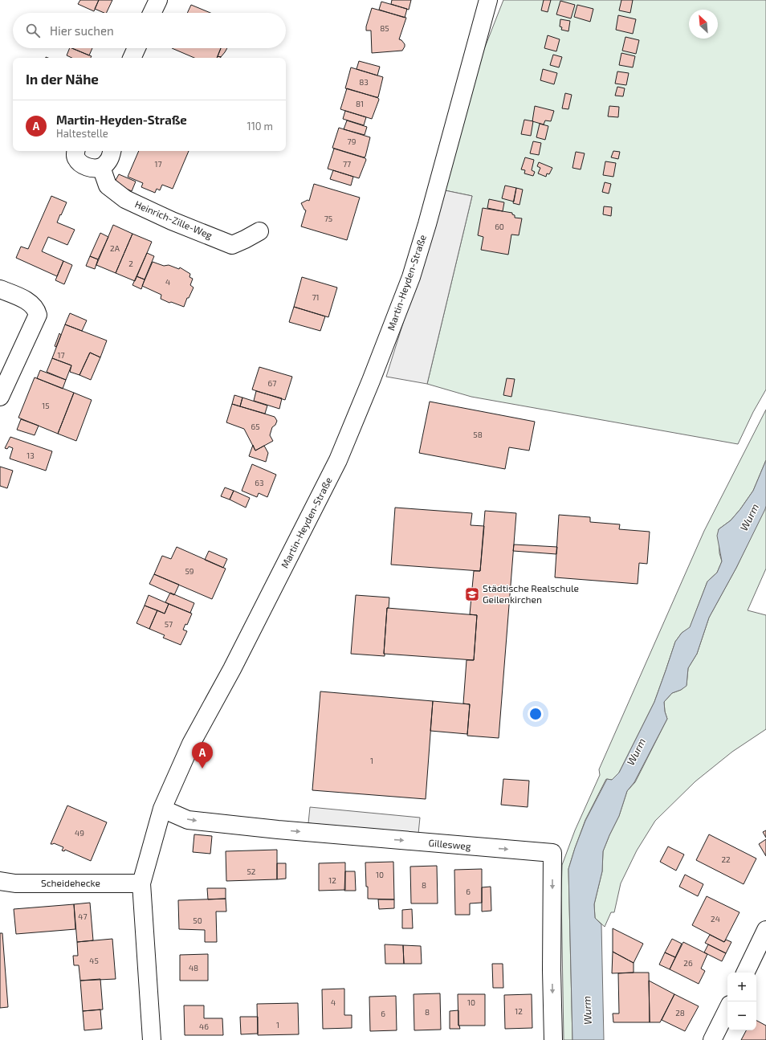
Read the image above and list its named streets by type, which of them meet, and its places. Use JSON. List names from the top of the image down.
{
  "streets": {
    "street": [
      "Heinrich-Zille-Weg",
      "Martin-Heyden-Straße",
      "Gillesweg",
      "Scheidehecke"
    ]
  },
  "crossings": [
    ["Martin-Heyden-Straße", "Gillesweg"],
    ["Martin-Heyden-Straße", "Scheidehecke"]
  ],
  "water": ["Wurm"],
  "places": {
    "school or university": ["Städtische Realschule Geilenkirchen"]
  },
  "house_numbers": [
    "85",
    "83",
    "81",
    "79",
    "17",
    "77",
    "75",
    "60",
    "2A",
    "2",
    "4",
    "71",
    "17",
    "67",
    "15",
    "65",
    "58",
    "13",
    "63",
    "59",
    "57",
    "1",
    "49",
    "22",
    "52",
    "10",
    "12",
    "8",
    "6",
    "47",
    "24",
    "50",
    "45",
    "26",
    "48",
    "4",
    "10",
    "12",
    "8",
    "28",
    "6",
    "1",
    "46"
  ],
  "north": "top left",
  "page": {
    "search": "Hier suchen",
    "heading": "In der Nähe",
    "list": [
      {
        "mark": "A",
        "name": "Martin-Heyden-Straße",
        "note": "Haltestelle",
        "value": "110 m"
      }
    ],
    "pins": "A",
    "map_buttons": ["+", "−"]
  }
}
